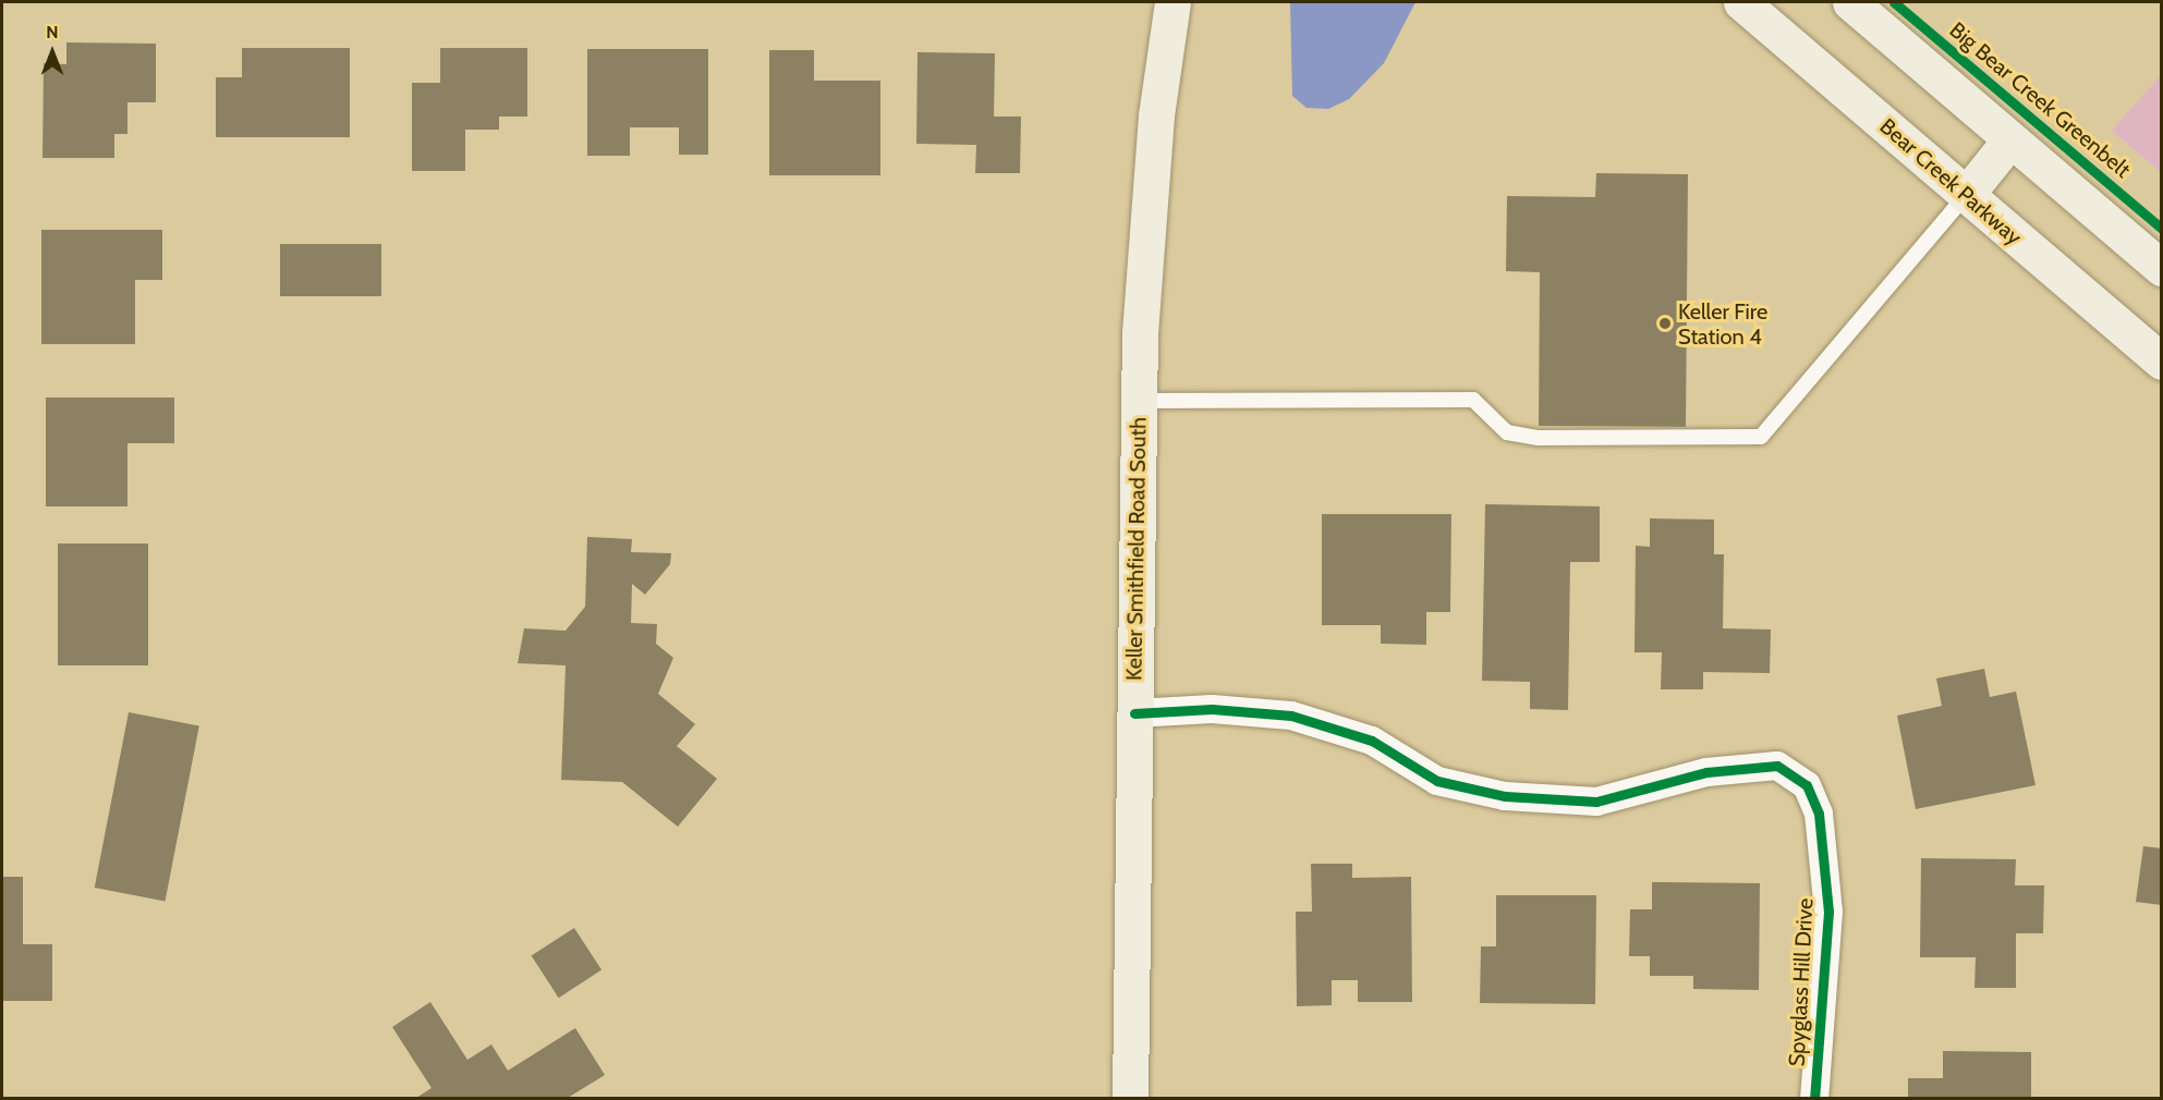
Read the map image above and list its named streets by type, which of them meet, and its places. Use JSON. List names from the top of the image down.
{
  "streets": {
    "main road": ["Bear Creek Parkway", "Keller Smithfield Road South"],
    "street": ["Spyglass Hill Drive"],
    "cycle path": ["Big Bear Creek Greenbelt"]
  },
  "crossings": [
    ["Keller Smithfield Road South", "Spyglass Hill Drive"]
  ],
  "places": ["Keller Fire Station 4"],
  "north": "top"
}
